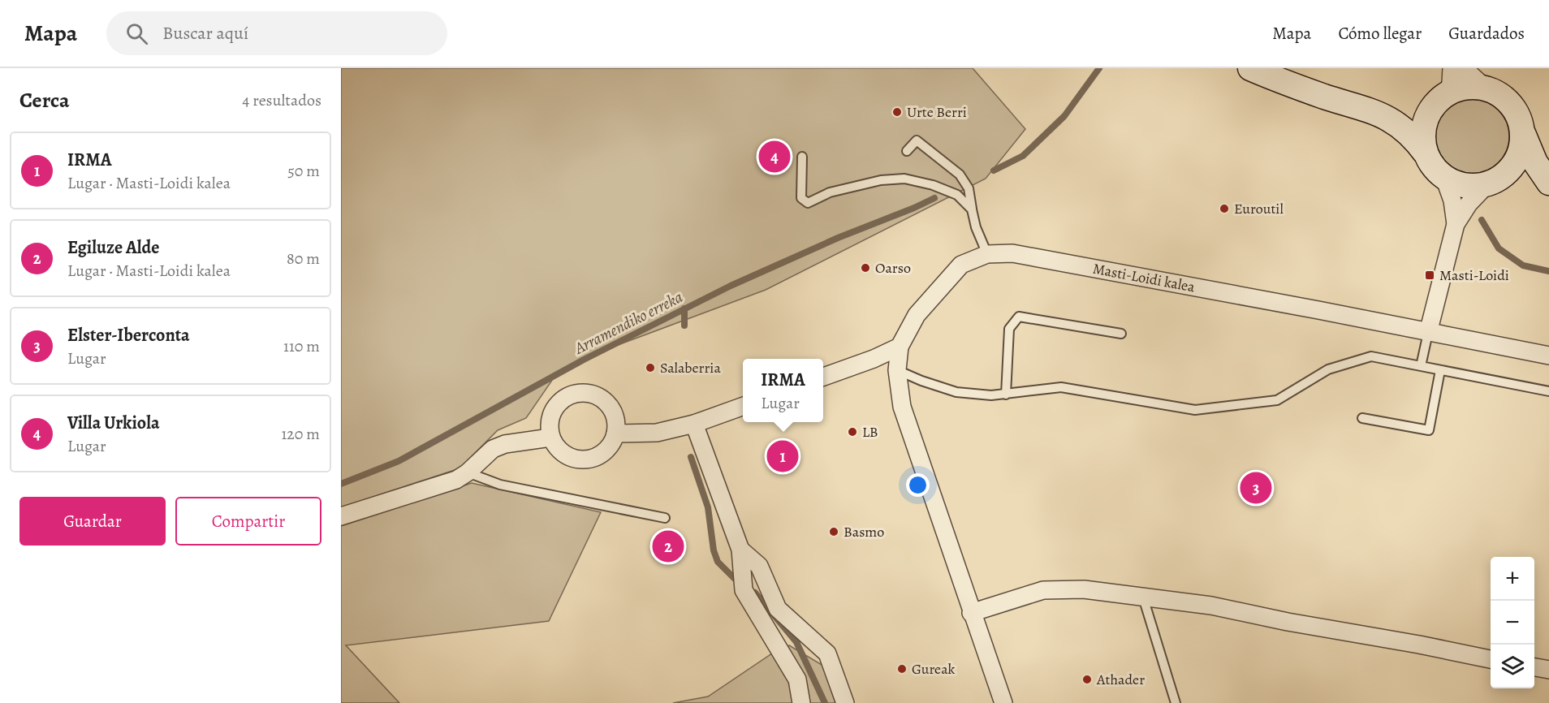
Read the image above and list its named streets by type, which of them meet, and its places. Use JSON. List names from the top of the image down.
{
  "streets": {
    "street": ["Masti-Loidi kalea"]
  },
  "water": ["Arramendiko erreka"],
  "places": {
    "other": [
      "Urte Berri",
      "Euroutil",
      "Oarso",
      "Salaberria",
      "LB",
      "Basmo",
      "Gureak",
      "Athader"
    ],
    "transit": ["Masti-Loidi"]
  },
  "page": {
    "header": "Mapa",
    "search": "Buscar aquí",
    "nav": ["Mapa", "Cómo llegar", "Guardados"],
    "heading": ["Cerca", "4 resultados"],
    "list": [
      {
        "mark": "1",
        "name": "IRMA",
        "note": "Lugar · Masti-Loidi kalea",
        "value": "50 m"
      },
      {
        "mark": "2",
        "name": "Egiluze Alde",
        "note": "Lugar · Masti-Loidi kalea",
        "value": "80 m"
      },
      {
        "mark": "3",
        "name": "Elster-Iberconta",
        "note": "Lugar",
        "value": "110 m"
      },
      {
        "mark": "4",
        "name": "Villa Urkiola",
        "note": "Lugar",
        "value": "120 m"
      }
    ],
    "pins": [
      "4",
      "1",
      "3",
      "2"
    ],
    "popup": ["IRMA", "Lugar"],
    "buttons": ["Guardar", "Compartir"],
    "map_buttons": ["+", "−"]
  }
}
